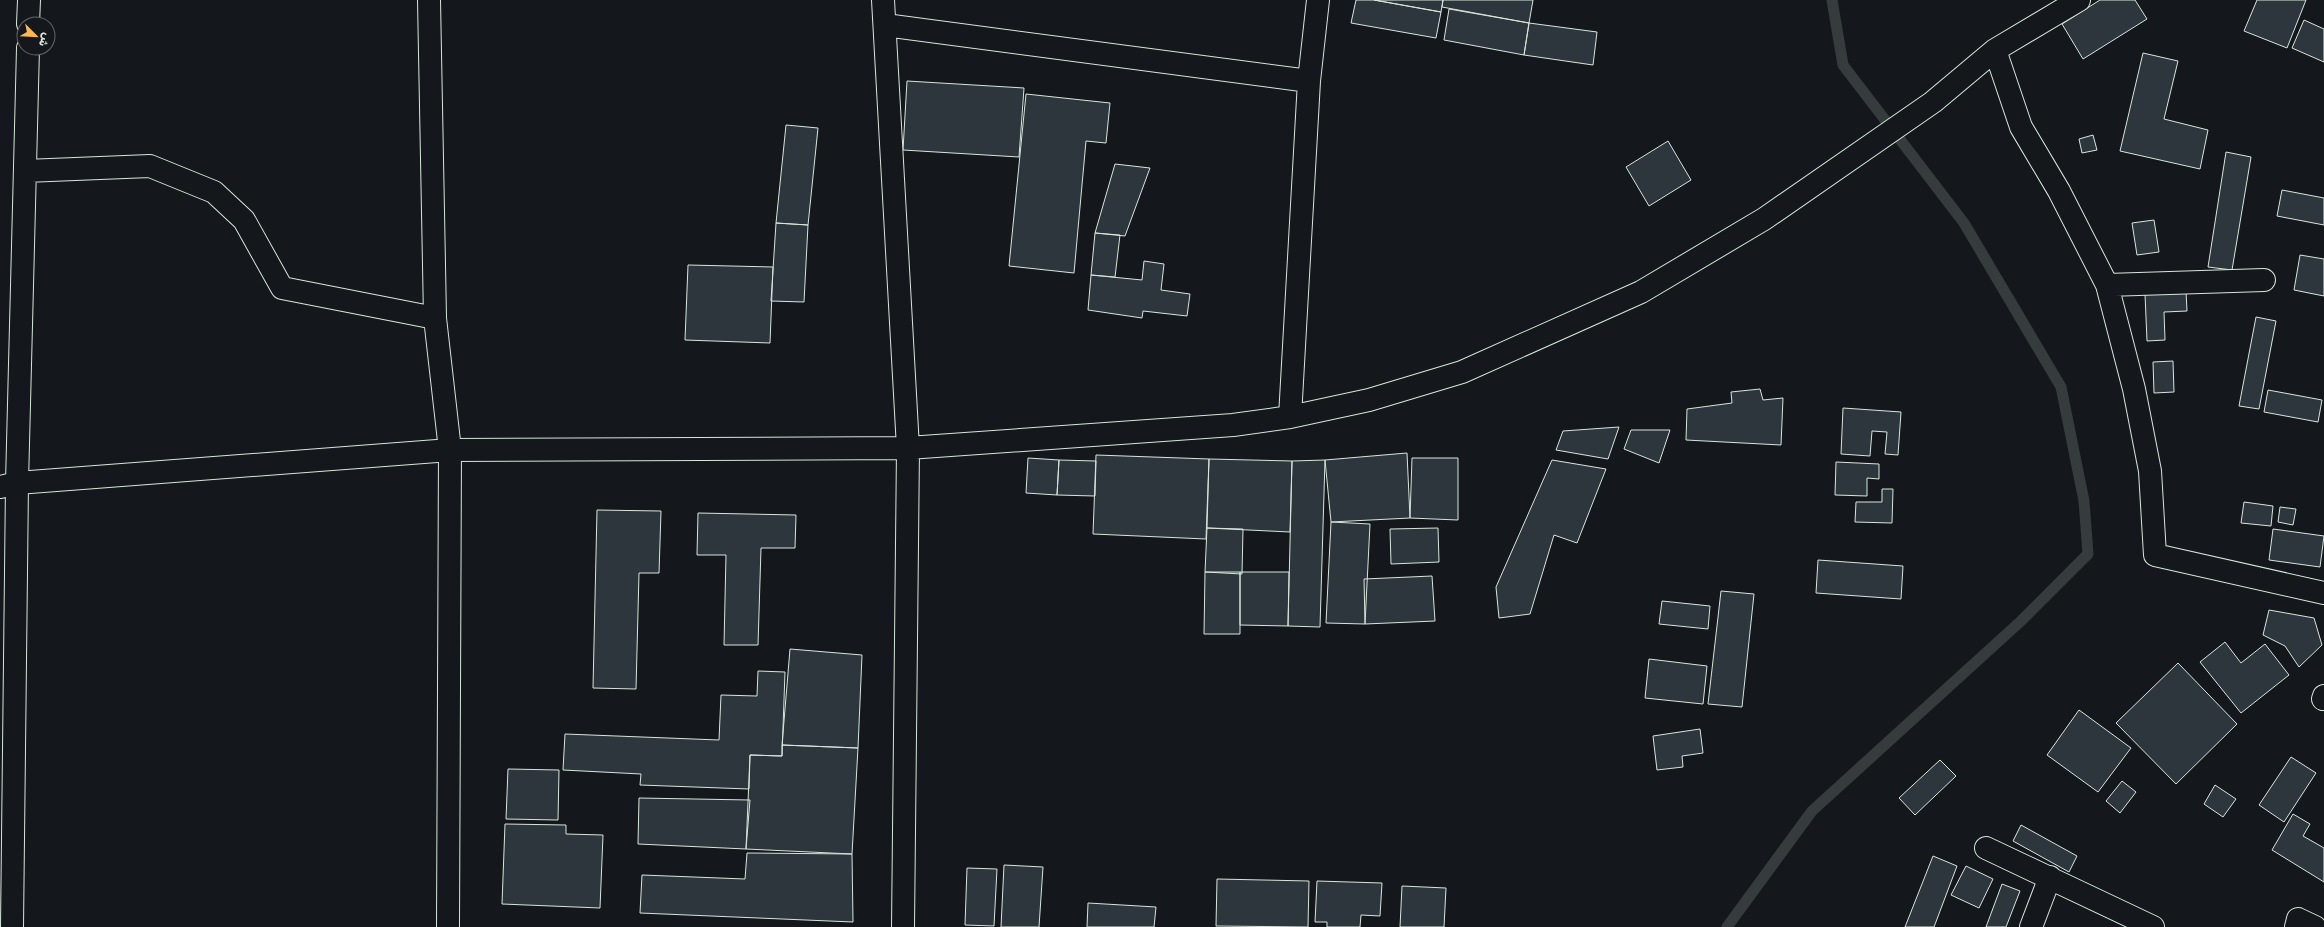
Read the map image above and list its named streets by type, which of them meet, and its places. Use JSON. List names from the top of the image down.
{
  "north": "bottom right"
}
